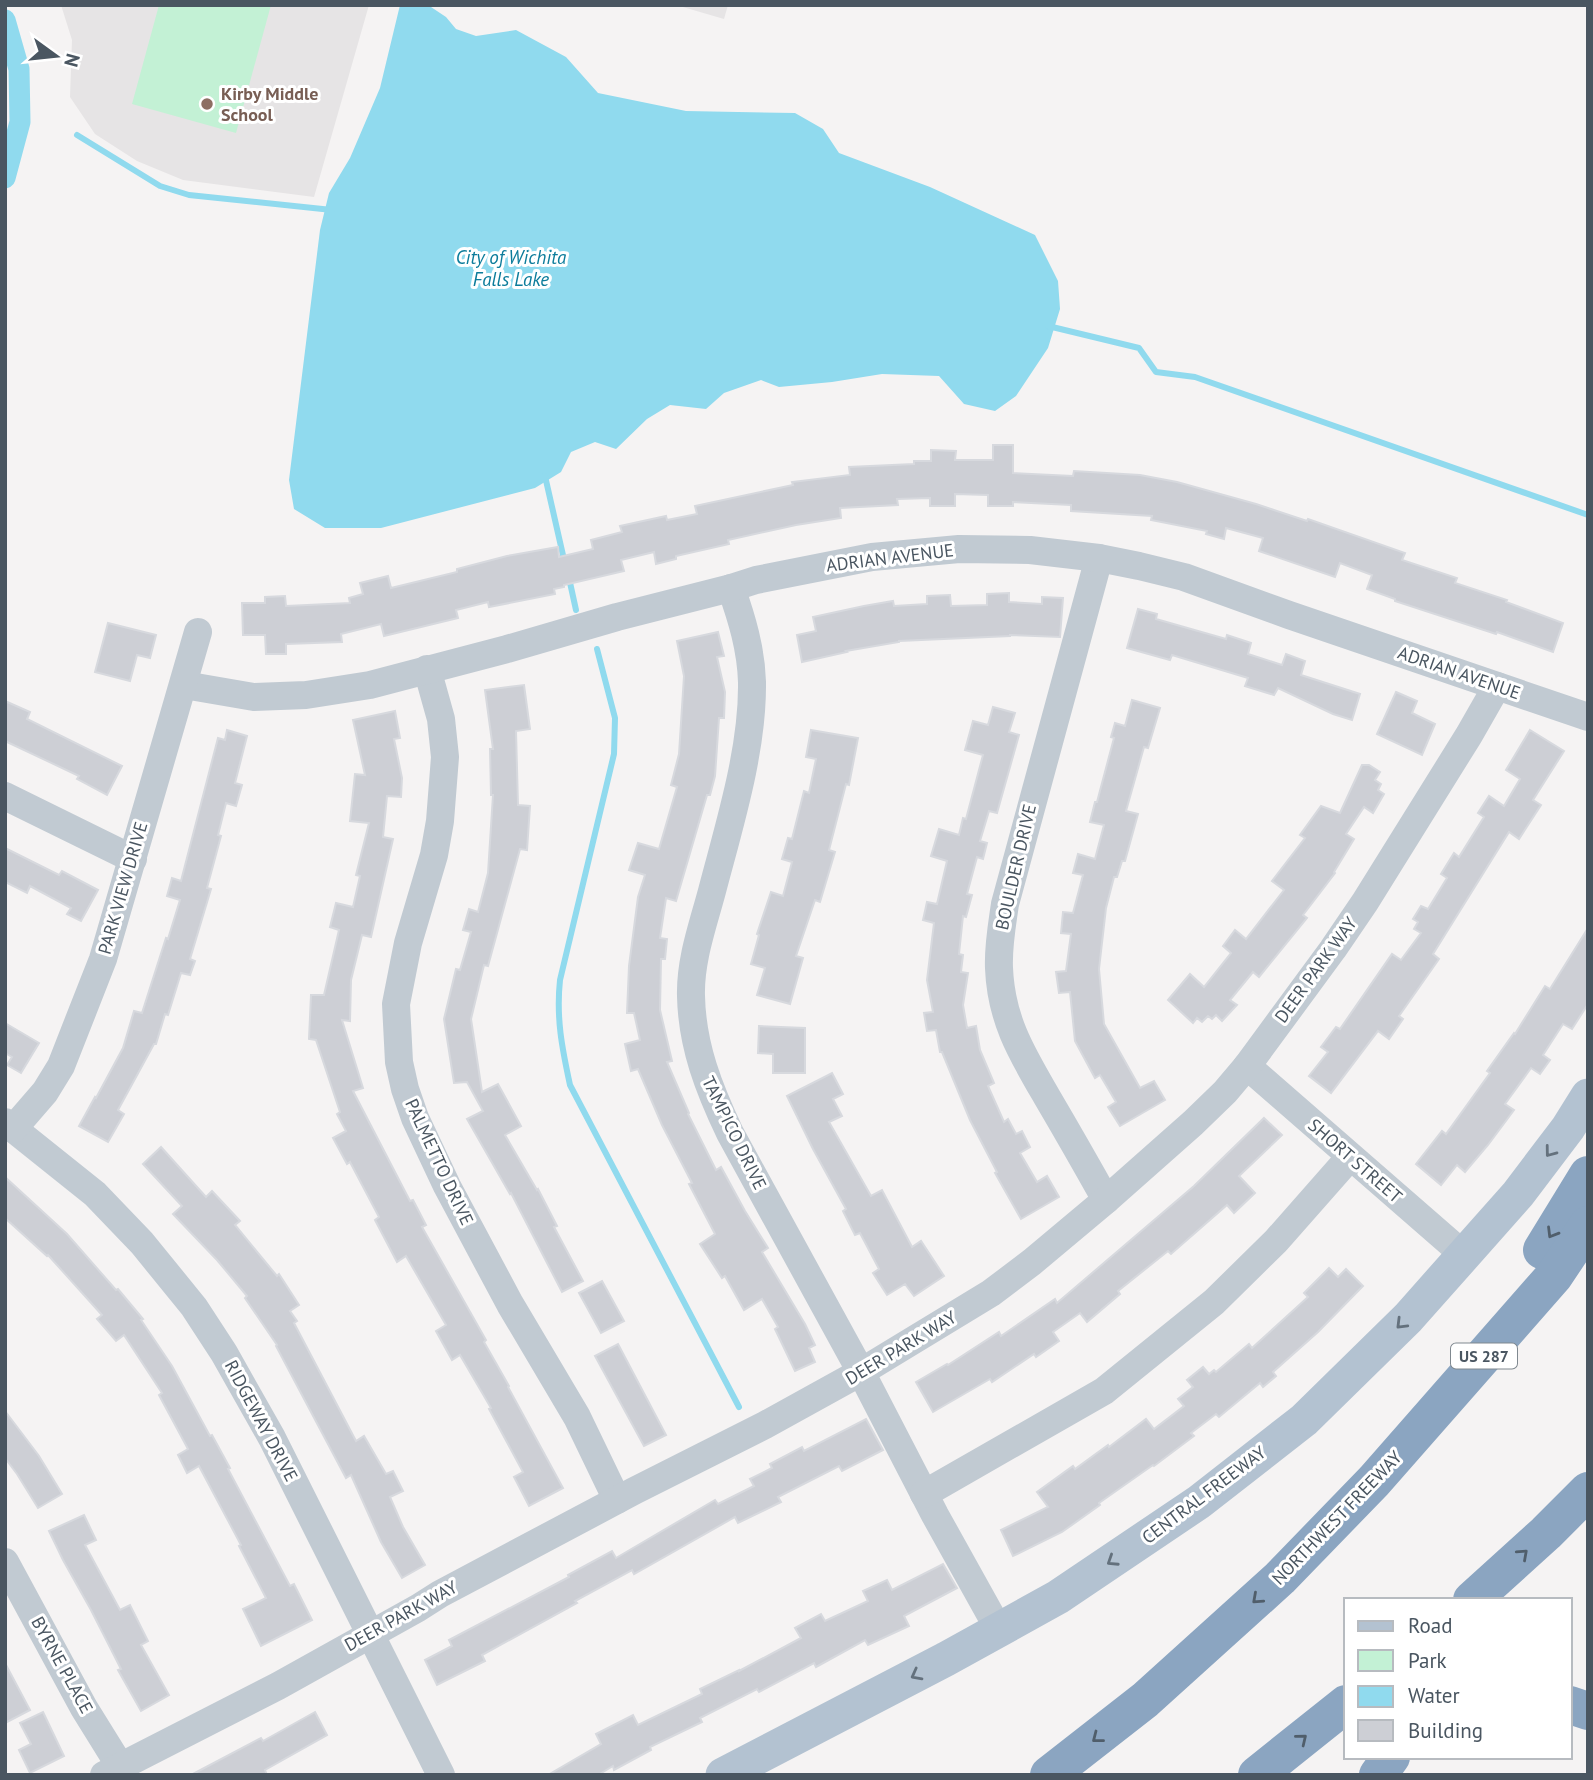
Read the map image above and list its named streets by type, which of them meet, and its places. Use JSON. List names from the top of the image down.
{
  "streets": {
    "highway": ["US 287", "NORTHWEST FREEWAY"],
    "main road": ["CENTRAL FREEWAY"],
    "street": [
      "ADRIAN AVENUE",
      "BOULDER DRIVE",
      "PARK VIEW DRIVE",
      "DEER PARK WAY",
      "TAMPICO DRIVE",
      "SHORT STREET",
      "PALMETTO DRIVE",
      "RIDGEWAY DRIVE",
      "BYRNE PLACE"
    ]
  },
  "crossings": [
    ["ADRIAN AVENUE", "BOULDER DRIVE"],
    ["ADRIAN AVENUE", "PARK VIEW DRIVE"],
    ["ADRIAN AVENUE", "DEER PARK WAY"],
    ["ADRIAN AVENUE", "TAMPICO DRIVE"],
    ["ADRIAN AVENUE", "PALMETTO DRIVE"],
    ["BOULDER DRIVE", "DEER PARK WAY"],
    ["PARK VIEW DRIVE", "RIDGEWAY DRIVE"],
    ["DEER PARK WAY", "TAMPICO DRIVE"],
    ["DEER PARK WAY", "SHORT STREET"],
    ["DEER PARK WAY", "PALMETTO DRIVE"],
    ["DEER PARK WAY", "RIDGEWAY DRIVE"],
    ["DEER PARK WAY", "BYRNE PLACE"],
    ["TAMPICO DRIVE", "CENTRAL FREEWAY"],
    ["SHORT STREET", "CENTRAL FREEWAY"]
  ],
  "one_way": ["CENTRAL FREEWAY"],
  "water": ["City of Wichita Falls Lake"],
  "places": ["Kirby Middle School"],
  "legend": [
    "Road",
    "Park",
    "Water",
    "Building"
  ],
  "north": "right"
}
